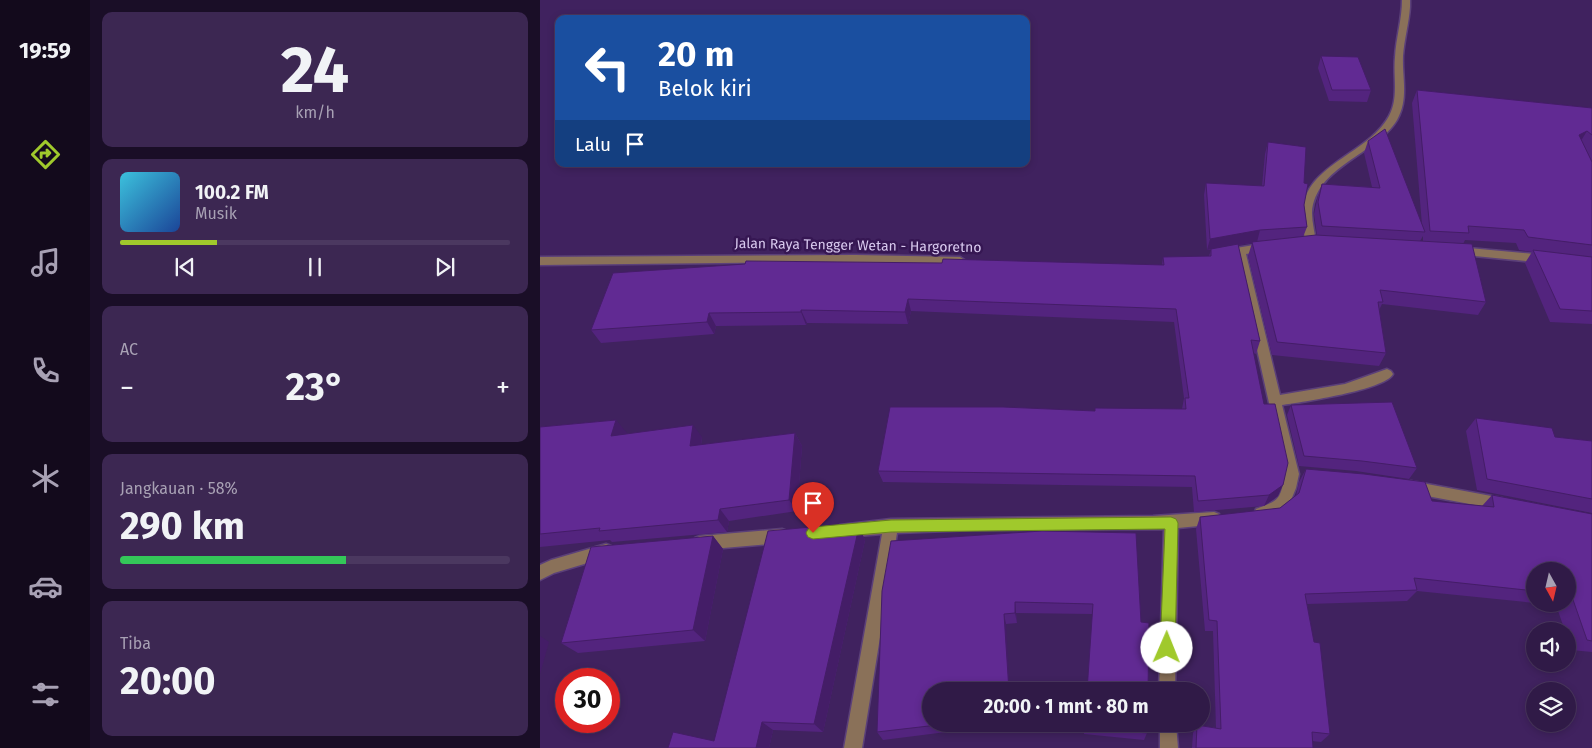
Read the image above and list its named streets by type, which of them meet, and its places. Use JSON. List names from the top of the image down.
{
  "streets": {
    "street": ["Jalan Raya Tengger Wetan - Hargoretno"]
  },
  "north": "bottom",
  "page": {
    "tabs": "19:59",
    "tile": [
      ["24", "km/h"],
      "AC",
      ["Jangkauan · 58%", "290 km"],
      ["Tiba", "20:00"]
    ],
    "turn": ["20 m", "Belok kiri"],
    "then": "Lalu",
    "song": ["100.2 FM", "Musik"],
    "heat": ["−", "23°", "+"],
    "limit": "30",
    "trip": "20:00 · 1 mnt · 80 m"
  }
}
